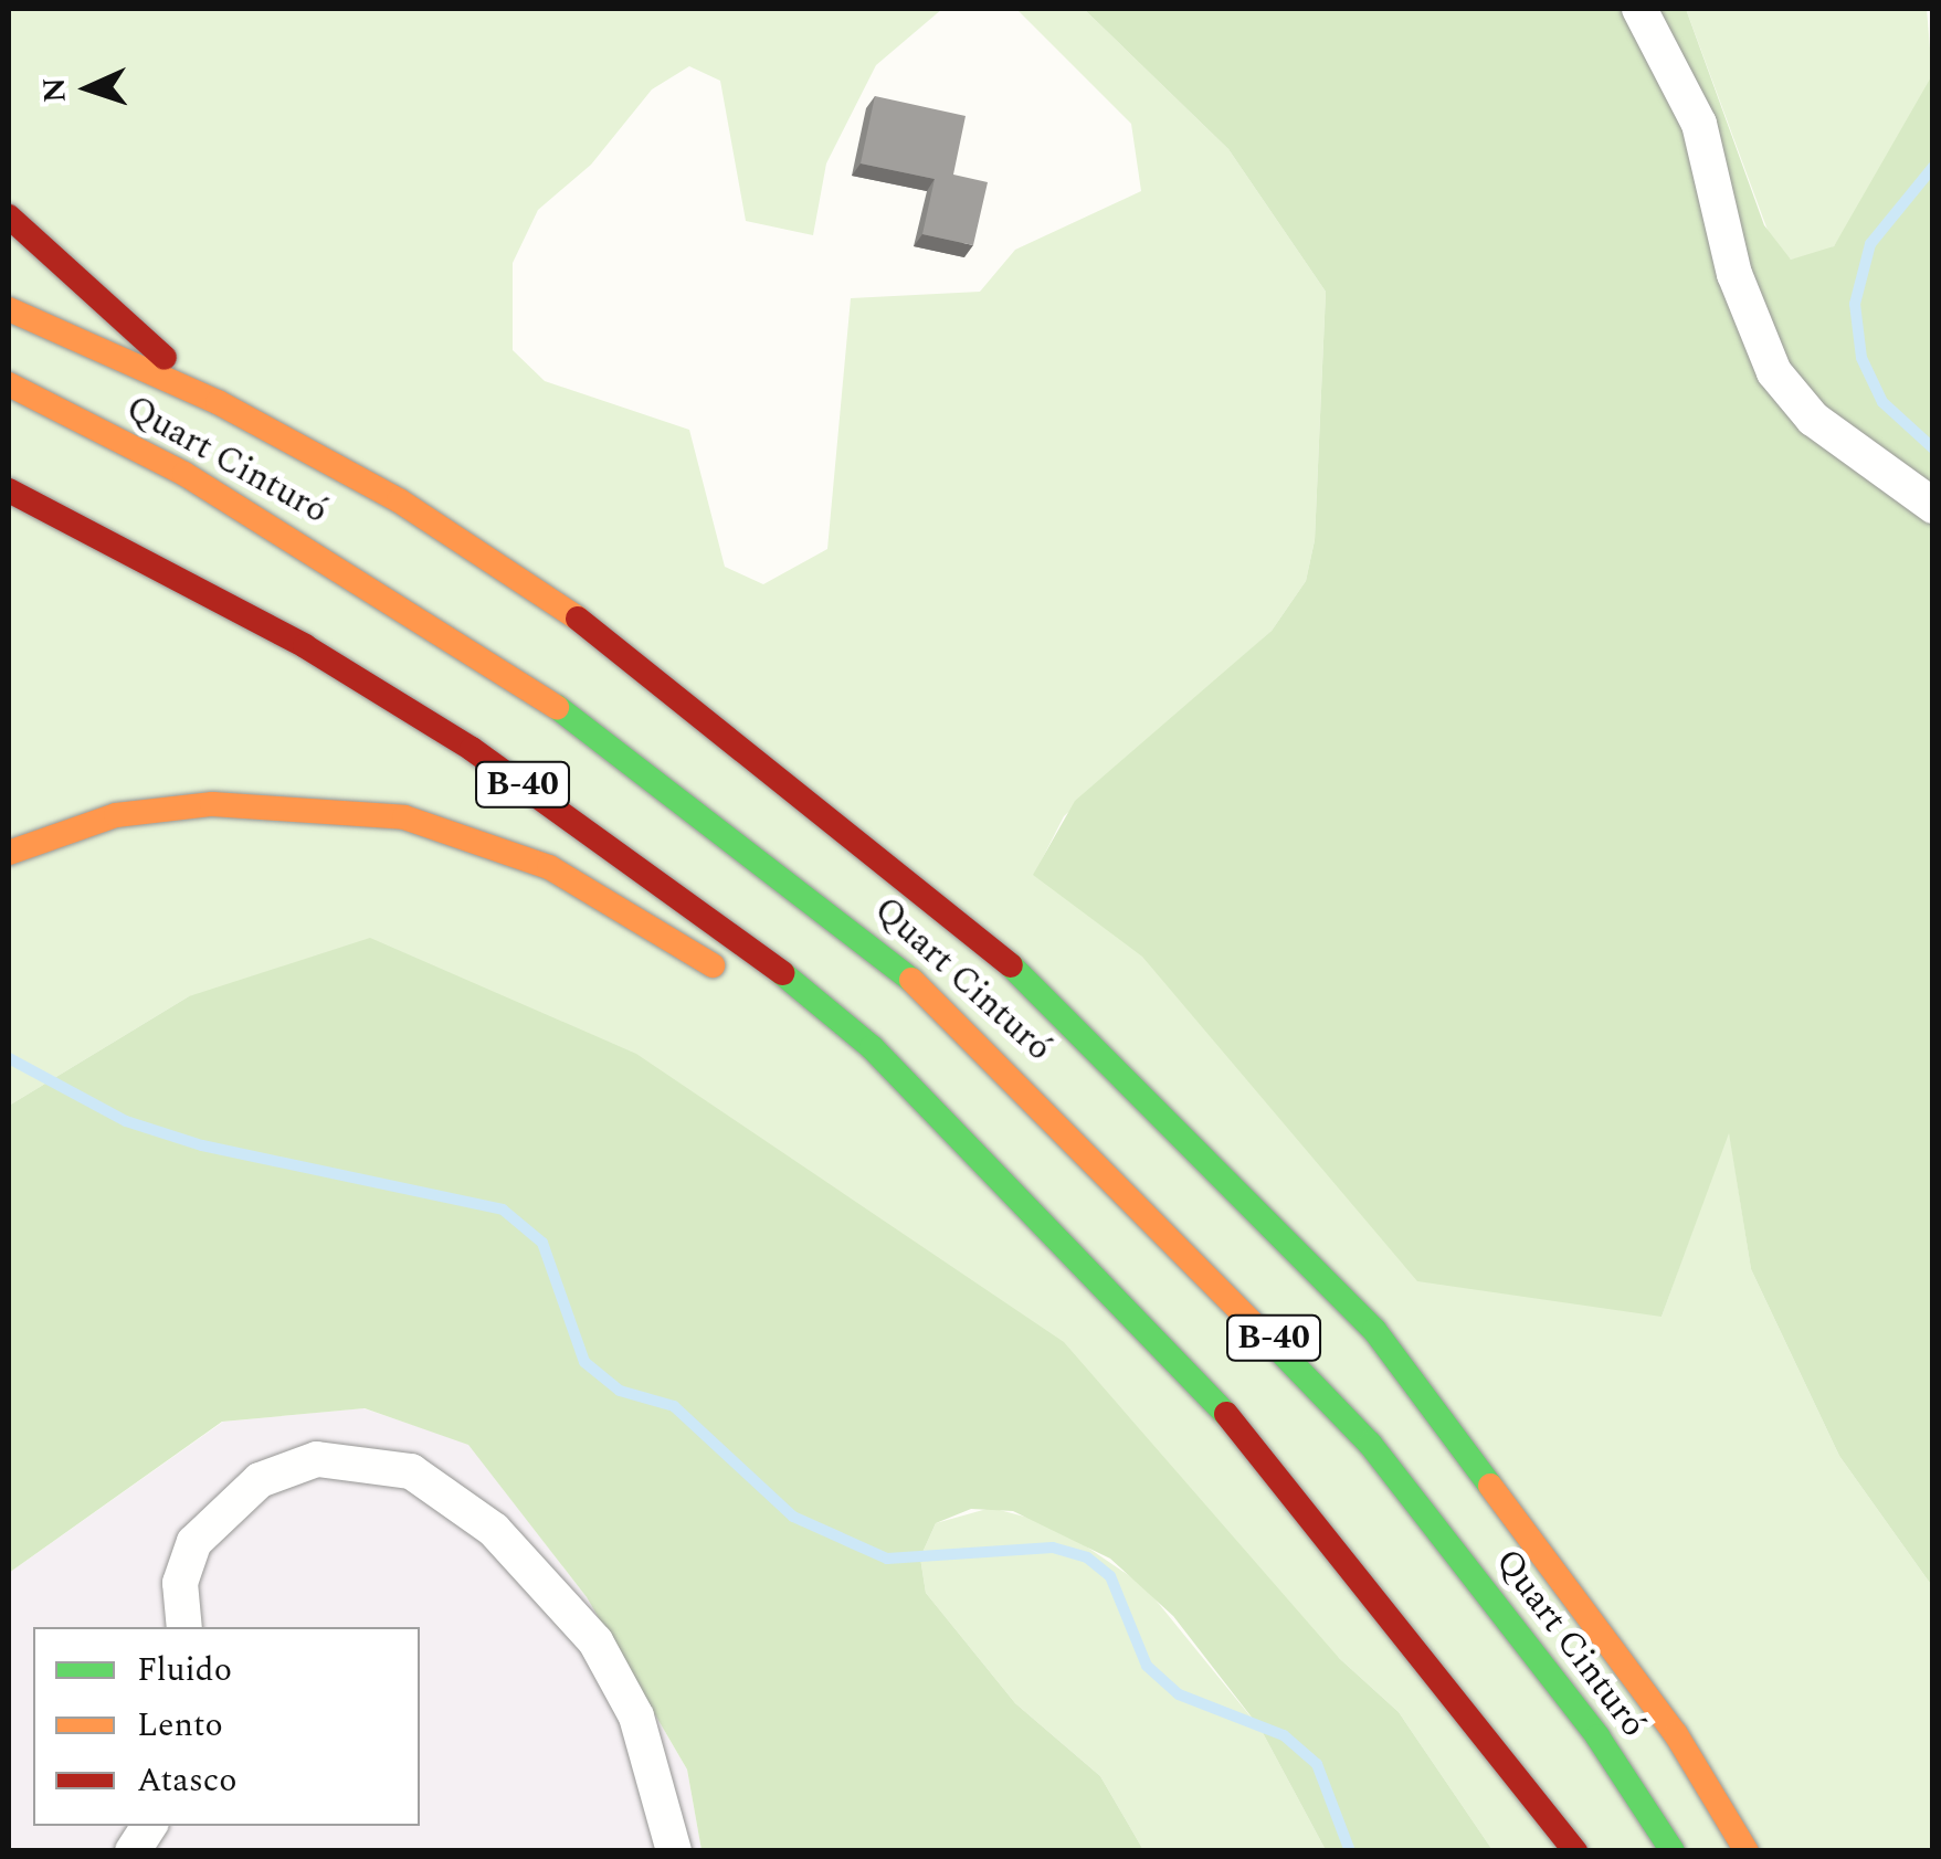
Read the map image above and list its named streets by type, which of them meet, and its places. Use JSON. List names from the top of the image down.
{
  "streets": {
    "highway": ["Quart Cinturó", "B-40"]
  },
  "legend": ["Fluido", "Lento", "Atasco"],
  "north": "left"
}
